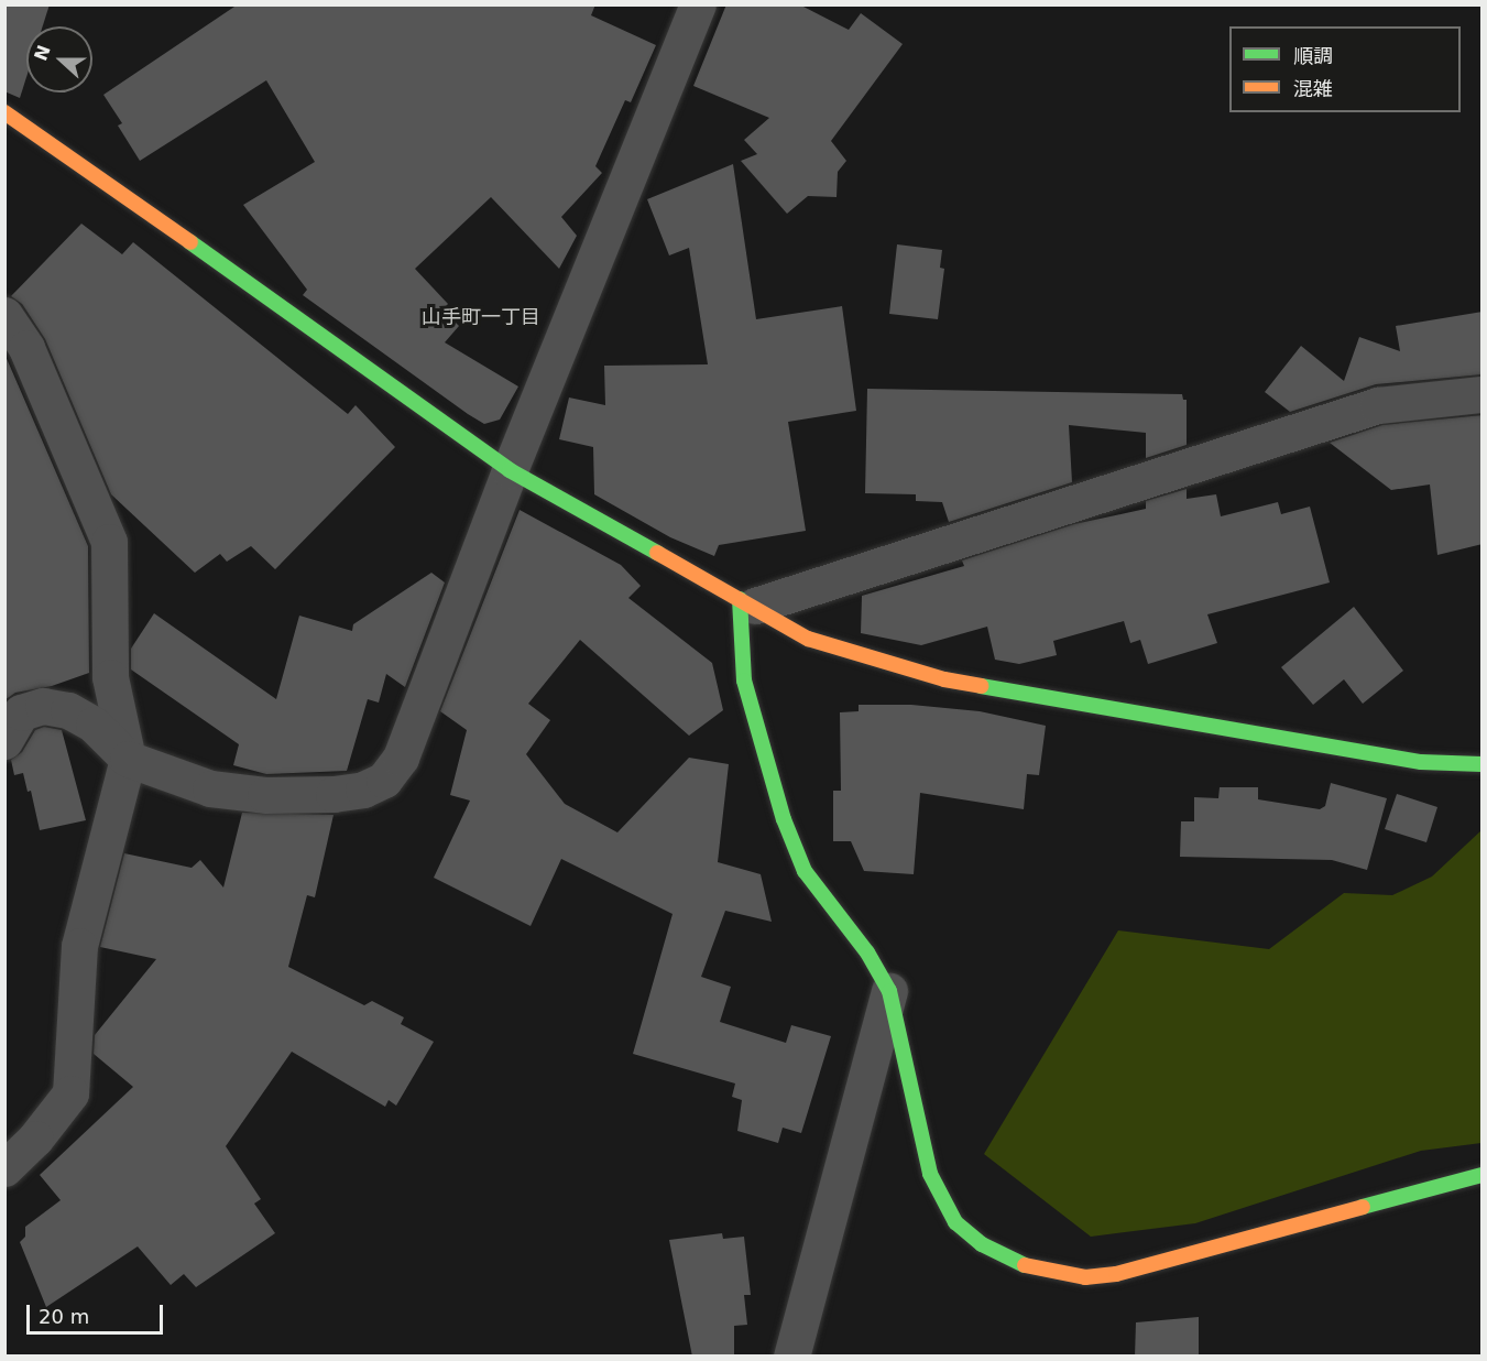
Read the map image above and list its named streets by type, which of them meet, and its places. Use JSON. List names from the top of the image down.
{
  "districts": ["山手町一丁目"],
  "legend": ["順調", "混雑"],
  "scale_bar": "20 m",
  "north": "left"
}
